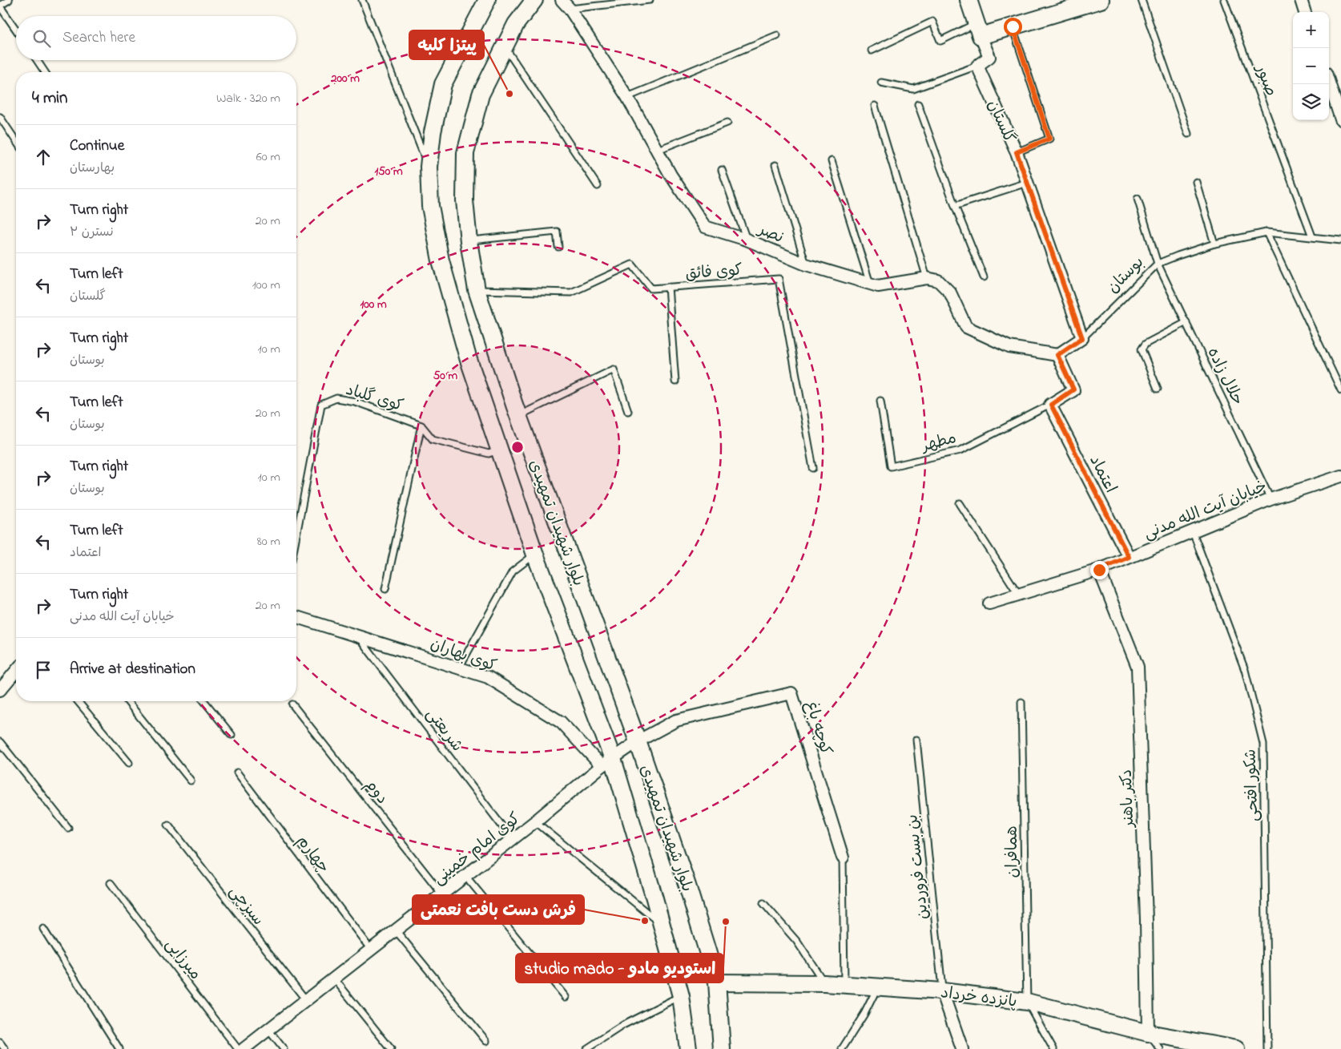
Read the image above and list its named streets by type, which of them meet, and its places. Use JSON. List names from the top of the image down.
{
  "streets": {
    "main road": ["بلوار شهیدان تمهیدی", "پانزده خرداد"],
    "street": [
      "گلستان",
      "نصر",
      "بوستان",
      "اعتماد",
      "خیابان آیت الله مدنی",
      "کوی بهاران",
      "کوچه باغ",
      "دکتر باهنر",
      "کوی امام خمینی"
    ],
    "lane": [
      "صبور",
      "کوی فائق",
      "حلال زاده",
      "کوی گلباد",
      "مطهر",
      "شریعتی",
      "شکور افتحی",
      "دوم",
      "همافران",
      "چهارم",
      "بن بست فروردین",
      "سبزچی",
      "میرزایی"
    ]
  },
  "crossings": [
    ["صبور", "بوستان"],
    ["گلستان", "بوستان"],
    ["کوی فائق", "بلوار شهیدان تمهیدی"],
    ["بوستان", "حلال زاده"],
    ["حلال زاده", "خیابان آیت الله مدنی"],
    ["کوی گلباد", "بلوار شهیدان تمهیدی"],
    ["مطهر", "اعتماد"],
    ["اعتماد", "خیابان آیت الله مدنی"],
    ["خیابان آیت الله مدنی", "شکور افتحی"],
    ["خیابان آیت الله مدنی", "دکتر باهنر"],
    ["بلوار شهیدان تمهیدی", "کوی بهاران"],
    ["بلوار شهیدان تمهیدی", "کوچه باغ"],
    ["بلوار شهیدان تمهیدی", "کوی امام خمینی"],
    ["بلوار شهیدان تمهیدی", "پانزده خرداد"],
    ["کوی بهاران", "شریعتی"],
    ["کوی بهاران", "کوی امام خمینی"],
    ["کوچه باغ", "کوی امام خمینی"],
    ["شریعتی", "کوی امام خمینی"],
    ["دوم", "کوی امام خمینی"],
    ["دکتر باهنر", "پانزده خرداد"],
    ["کوی امام خمینی", "چهارم"],
    ["کوی امام خمینی", "سبزچی"],
    ["همافران", "پانزده خرداد"],
    ["بن بست فروردین", "پانزده خرداد"]
  ],
  "places": ["پیتزا کلبه", "فرش دست بافت نعمتی", "studio mado - استودیو مادو"],
  "page": {
    "map_buttons": ["+", "−"],
    "search": "Search here",
    "heading": ["4 min", "Walk · 320 m"],
    "list": [
      ["Continue", "بهارستان", "60 m"],
      ["Turn right", "نسترن ۲", "20 m"],
      ["Turn left", "گلستان", "100 m"],
      ["Turn right", "بوستان", "10 m"],
      ["Turn left", "بوستان", "20 m"],
      ["Turn right", "بوستان", "10 m"],
      ["Turn left", "اعتماد", "80 m"],
      ["Turn right", "خیابان آیت الله مدنی", "20 m"],
      "Arrive at destination"
    ]
  },
  "rings": [
    "200 m",
    "150 m",
    "100 m",
    "50 m"
  ]
}
